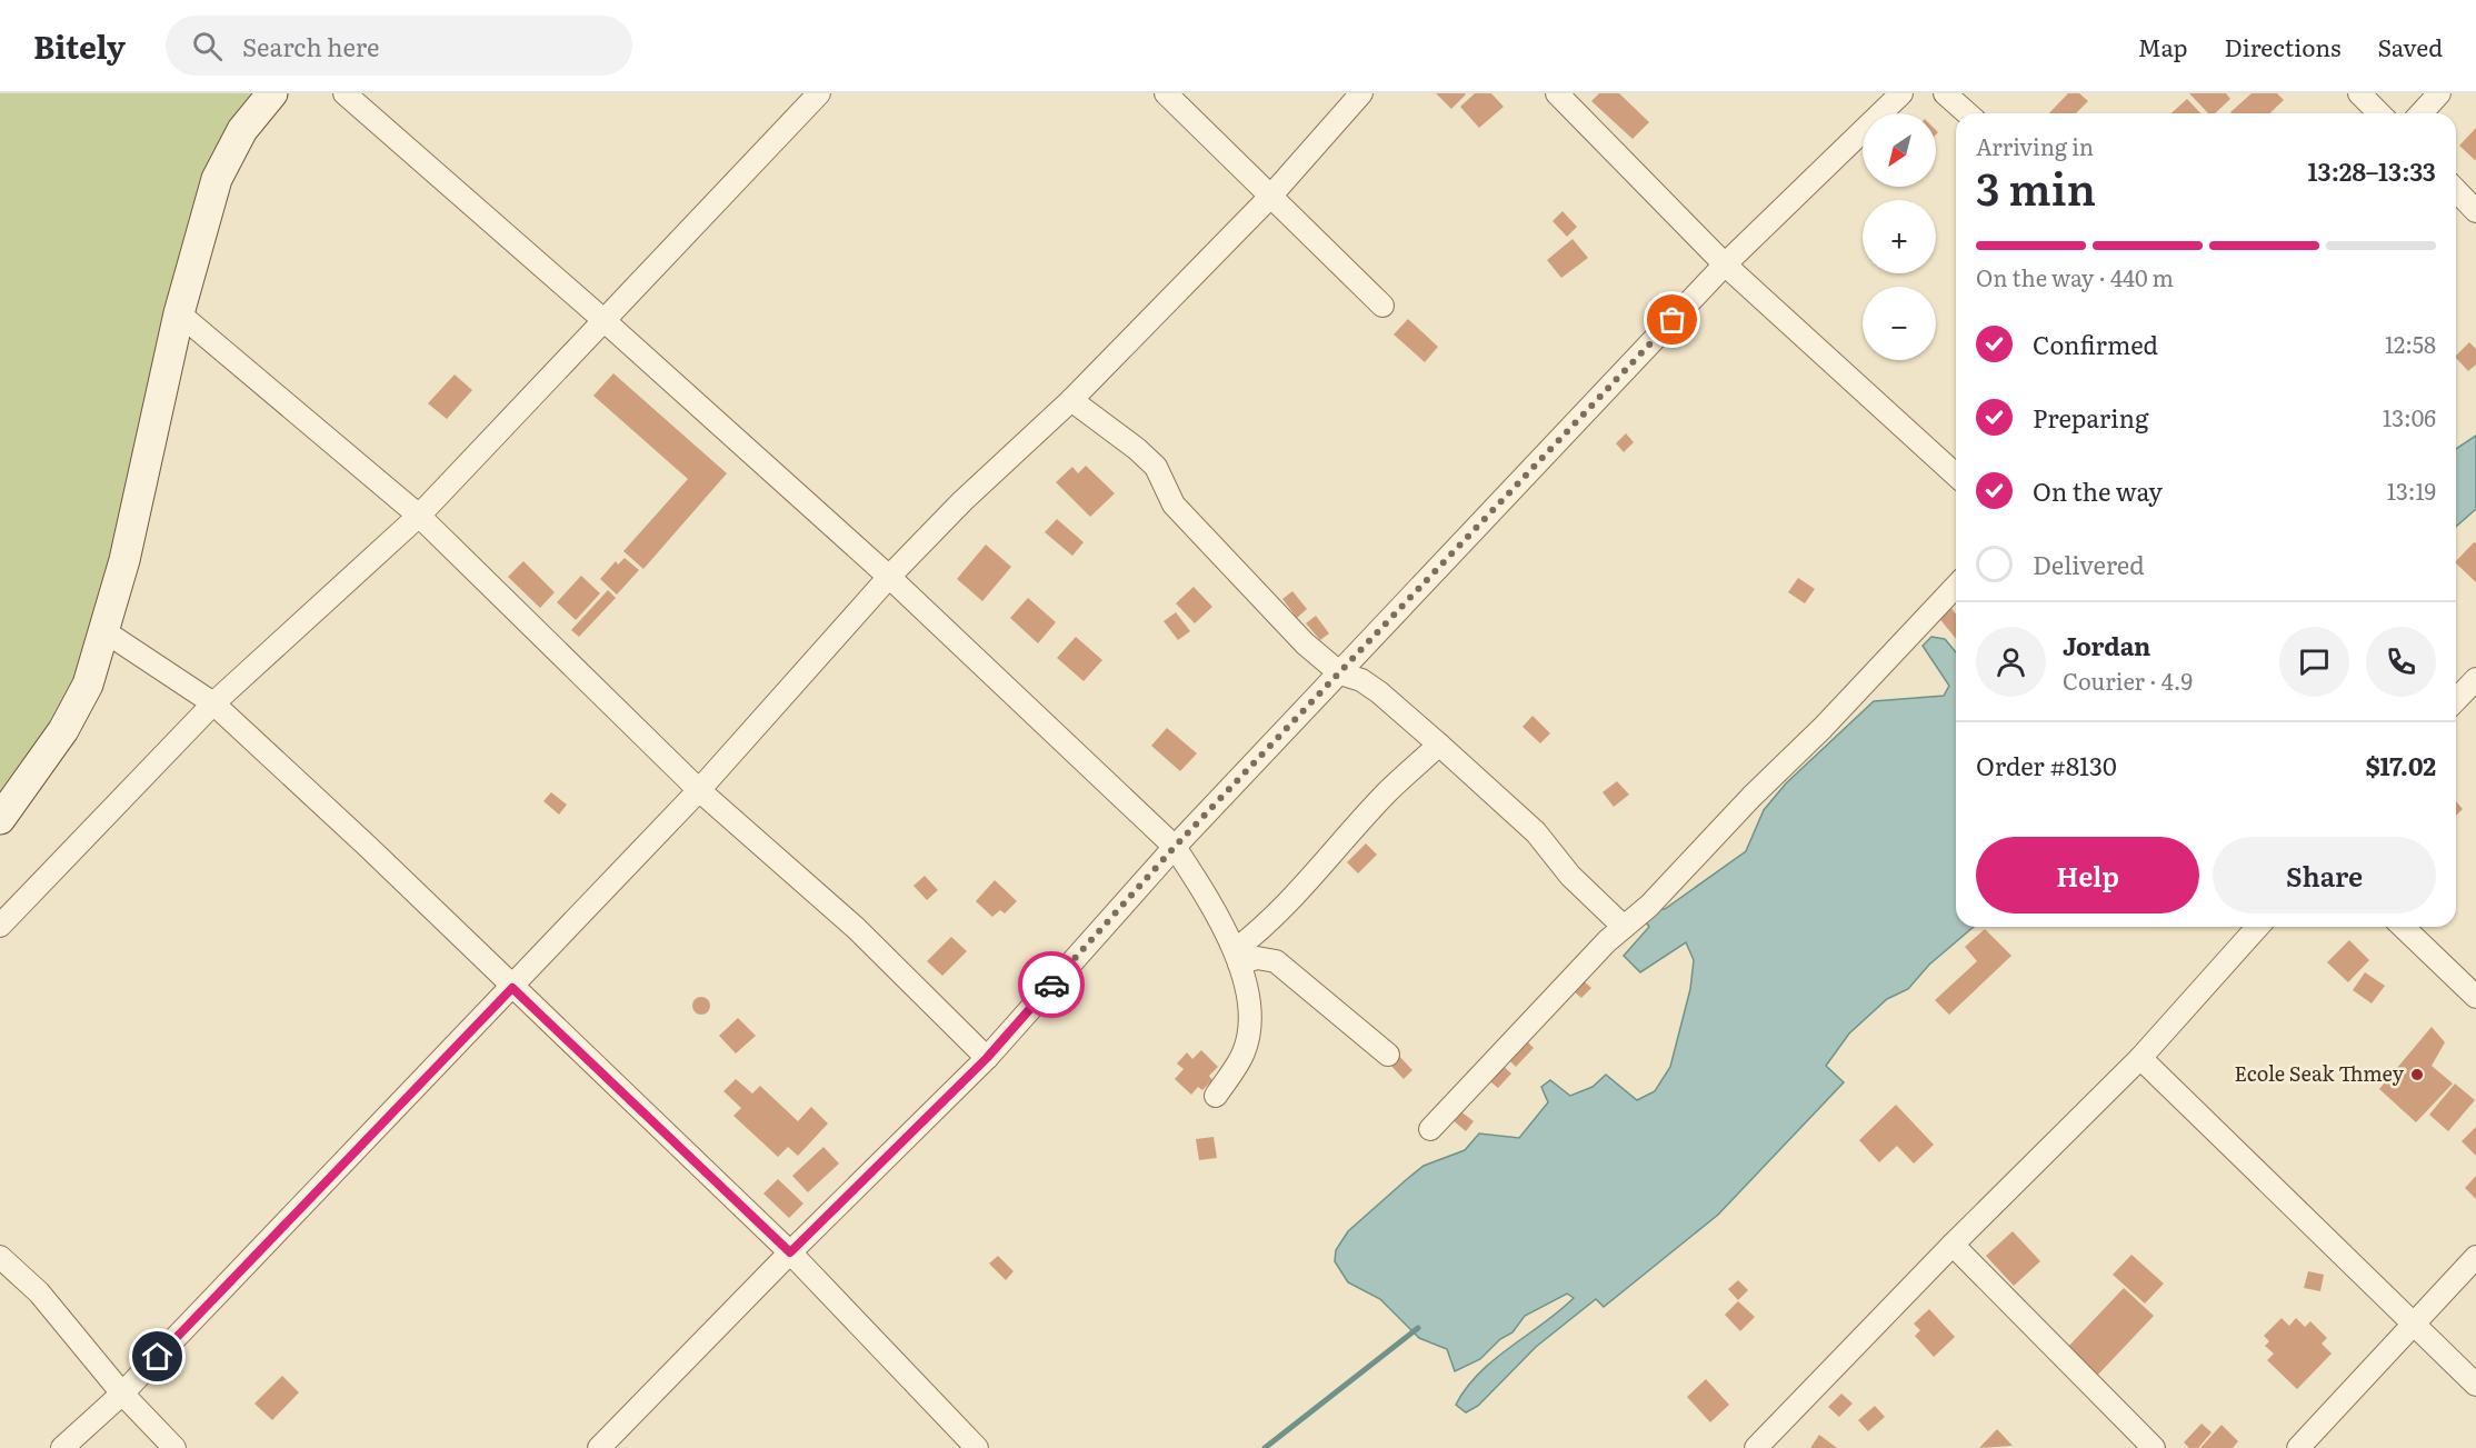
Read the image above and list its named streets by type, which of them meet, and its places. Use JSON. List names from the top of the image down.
{
  "places": ["Ecole Seak Thmey"],
  "north": "bottom left",
  "page": {
    "header": "Bitely",
    "search": "Search here",
    "nav": ["Map", "Directions", "Saved"],
    "map_buttons": ["+", "−"],
    "heading": ["3 min", "Arriving in", "13:28–13:33"],
    "panel": [
      "Jordan",
      "Courier · 4.9",
      "Order #8130",
      "$17.02"
    ],
    "bar": "On the way · 440 m",
    "list": [
      ["Confirmed", "12:58"],
      ["Preparing", "13:06"],
      ["On the way", "13:19"],
      "Delivered"
    ],
    "buttons": ["Help", "Share"]
  }
}
